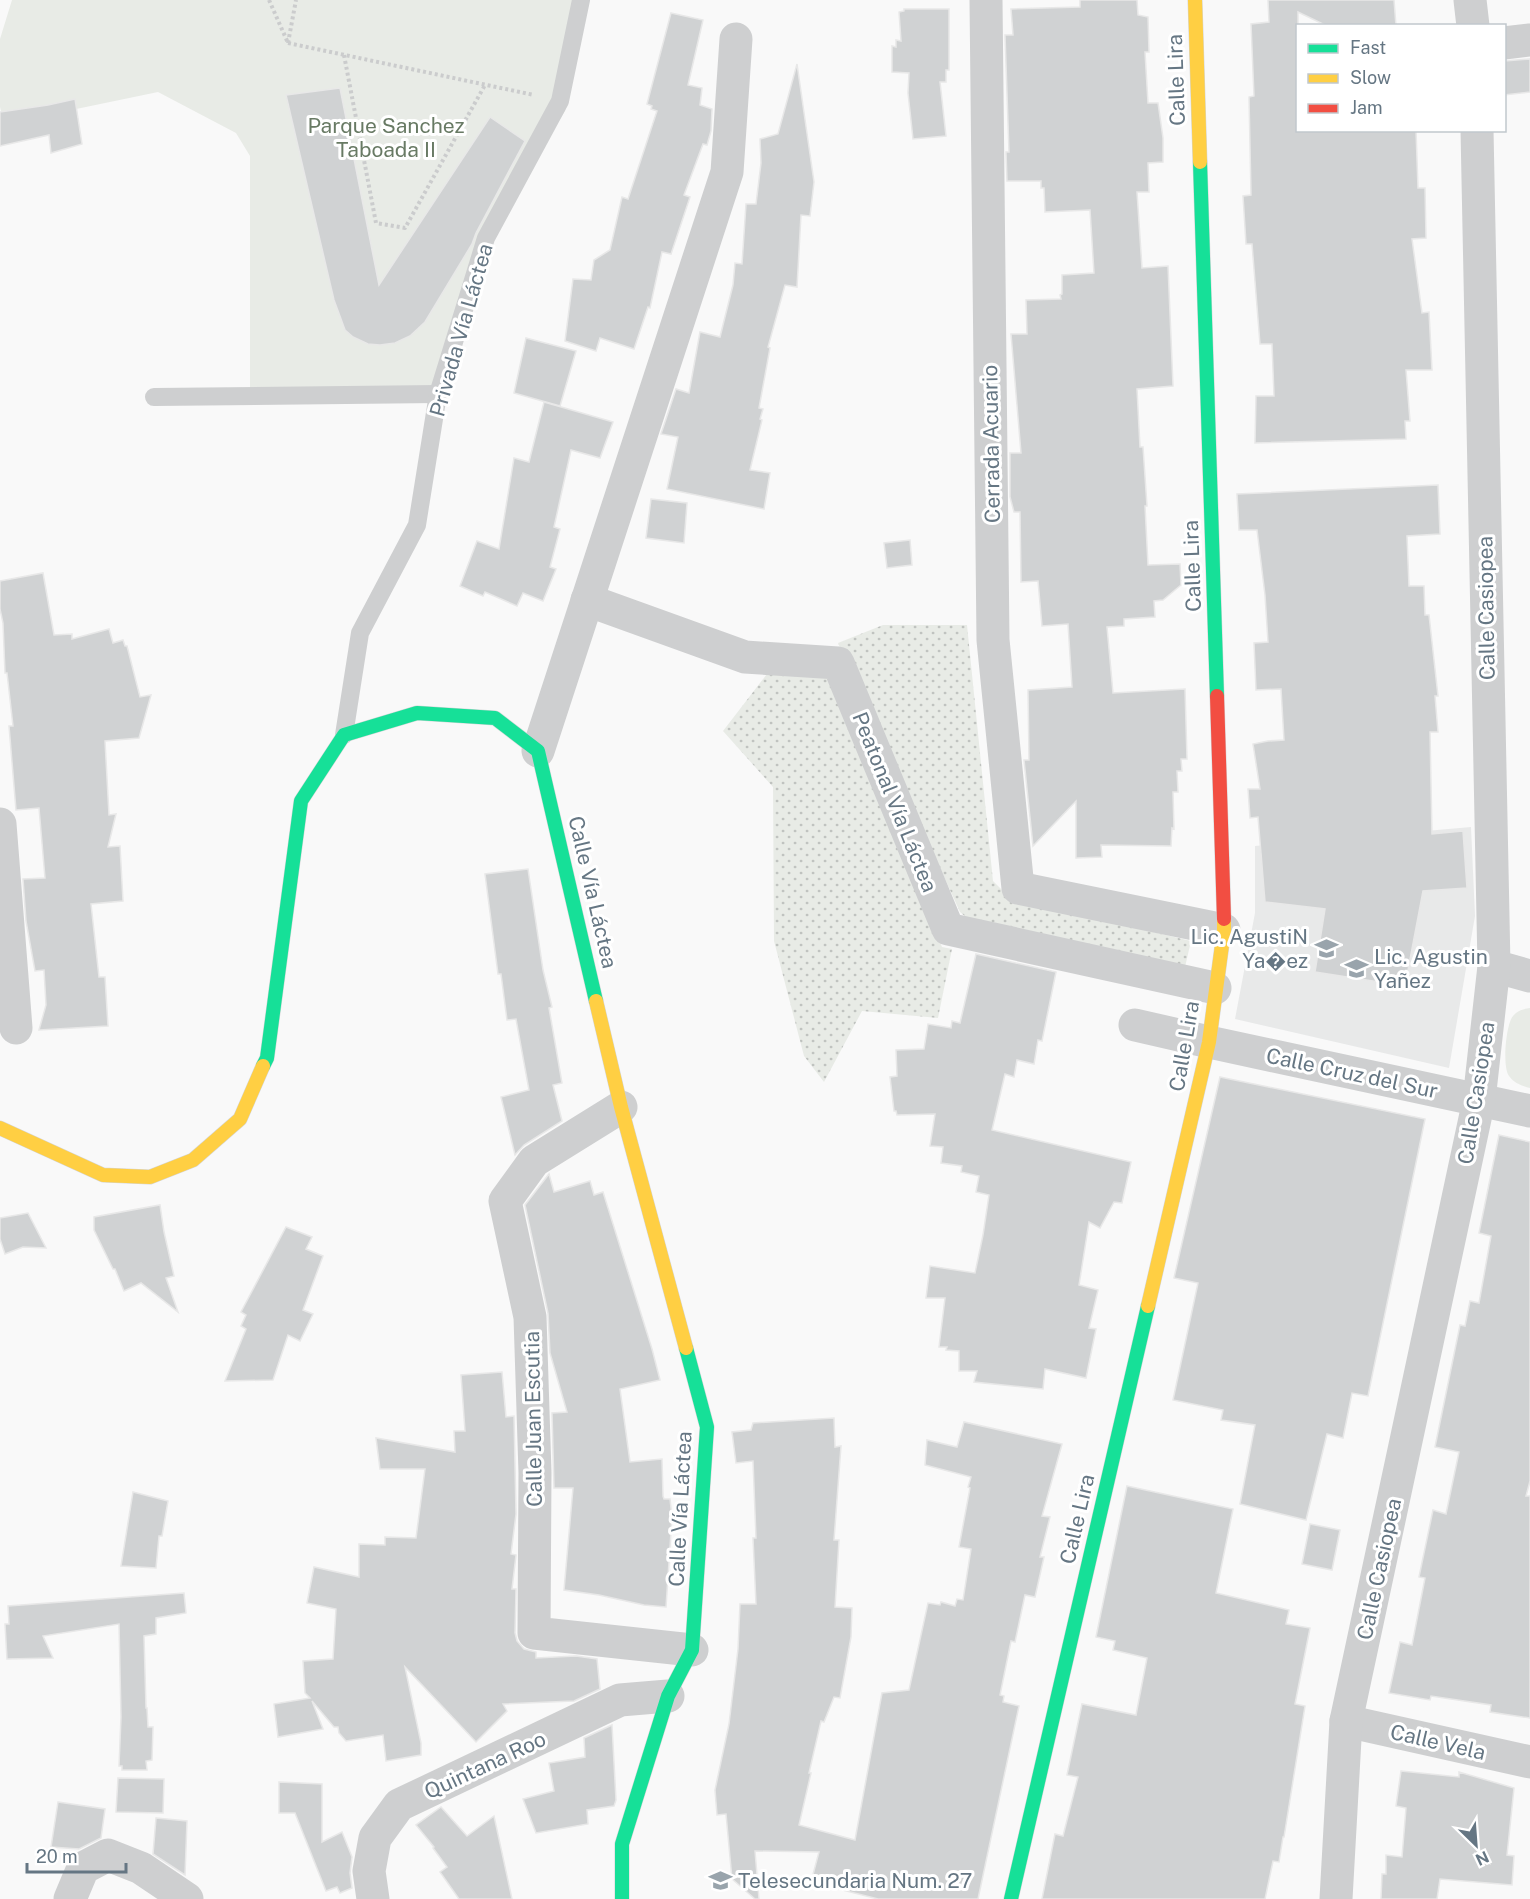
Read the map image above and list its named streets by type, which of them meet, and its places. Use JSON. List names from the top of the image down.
{
  "streets": {
    "street": [
      "Calle Lira",
      "Cerrada Acuario",
      "Calle Casiopea",
      "Peatonal Vía Láctea",
      "Calle Vía Láctea",
      "Calle Cruz del Sur",
      "Calle Juan Escutia",
      "Calle Vela",
      "Quintana Roo"
    ],
    "lane": ["Privada Vía Láctea"]
  },
  "crossings": [
    ["Calle Lira", "Cerrada Acuario"],
    ["Calle Lira", "Peatonal Vía Láctea"],
    ["Calle Lira", "Calle Cruz del Sur"],
    ["Calle Casiopea", "Calle Cruz del Sur"],
    ["Calle Casiopea", "Calle Vela"],
    ["Calle Vía Láctea", "Calle Juan Escutia"],
    ["Calle Vía Láctea", "Quintana Roo"]
  ],
  "parks": ["Parque Sanchez Taboada II"],
  "places": {
    "school or university": ["Lic. AgustiN Ya�ez", "Lic. Agustin Yañez", "Telesecundaria Num. 27"]
  },
  "legend": ["Fast", "Slow", "Jam"],
  "scale_bar": "20 m",
  "north": "bottom right"
}
